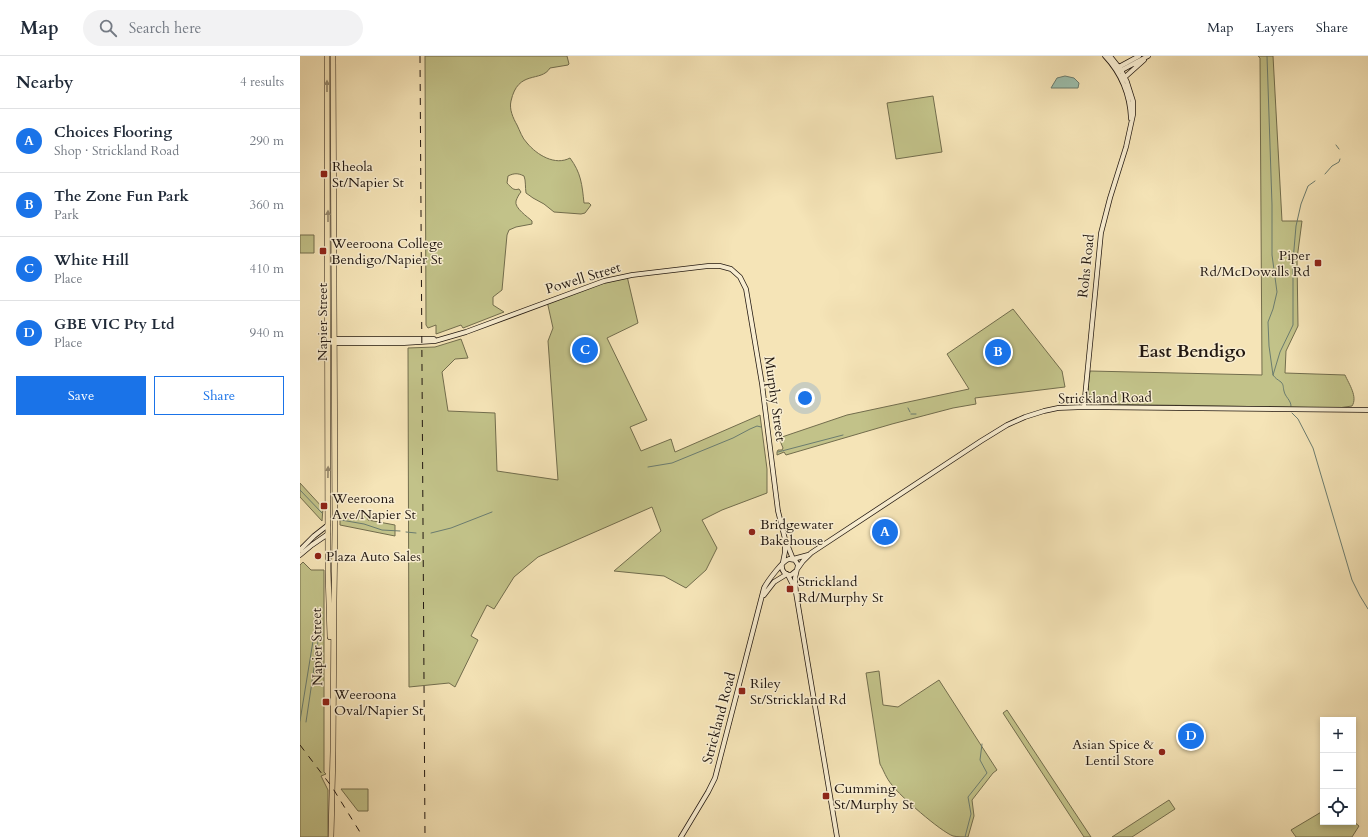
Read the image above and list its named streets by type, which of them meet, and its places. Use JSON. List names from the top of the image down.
{
  "streets": {
    "highway": ["Napier Street"],
    "street": [
      "Rohs Road",
      "Powell Street",
      "Strickland Road",
      "Murphy Street"
    ]
  },
  "crossings": [
    ["Rohs Road", "Strickland Road"],
    ["Powell Street", "Napier Street"],
    ["Powell Street", "Murphy Street"],
    ["Strickland Road", "Murphy Street"]
  ],
  "districts": ["East Bendigo"],
  "places": {
    "transit": [
      "Rheola St/Napier St",
      "Weeroona College Bendigo/Napier St",
      "Piper Rd/McDowalls Rd",
      "Weeroona Ave/Napier St",
      "Strickland Rd/Murphy St",
      "Riley St/Strickland Rd",
      "Weeroona Oval/Napier St",
      "Cumming St/Murphy St"
    ],
    "other": ["Bridgewater Bakehouse", "Plaza Auto Sales", "Asian Spice & Lentil Store"]
  },
  "page": {
    "header": "Map",
    "search": "Search here",
    "nav": ["Map", "Layers", "Share"],
    "heading": ["Nearby", "4 results"],
    "list": [
      {
        "mark": "A",
        "name": "Choices Flooring",
        "note": "Shop · Strickland Road",
        "value": "290 m"
      },
      {
        "mark": "B",
        "name": "The Zone Fun Park",
        "note": "Park",
        "value": "360 m"
      },
      {
        "mark": "C",
        "name": "White Hill",
        "note": "Place",
        "value": "410 m"
      },
      {
        "mark": "D",
        "name": "GBE VIC Pty Ltd",
        "note": "Place",
        "value": "940 m"
      }
    ],
    "pins": [
      "C",
      "B",
      "A",
      "D"
    ],
    "buttons": ["Save", "Share"],
    "map_buttons": ["+", "−"]
  }
}
